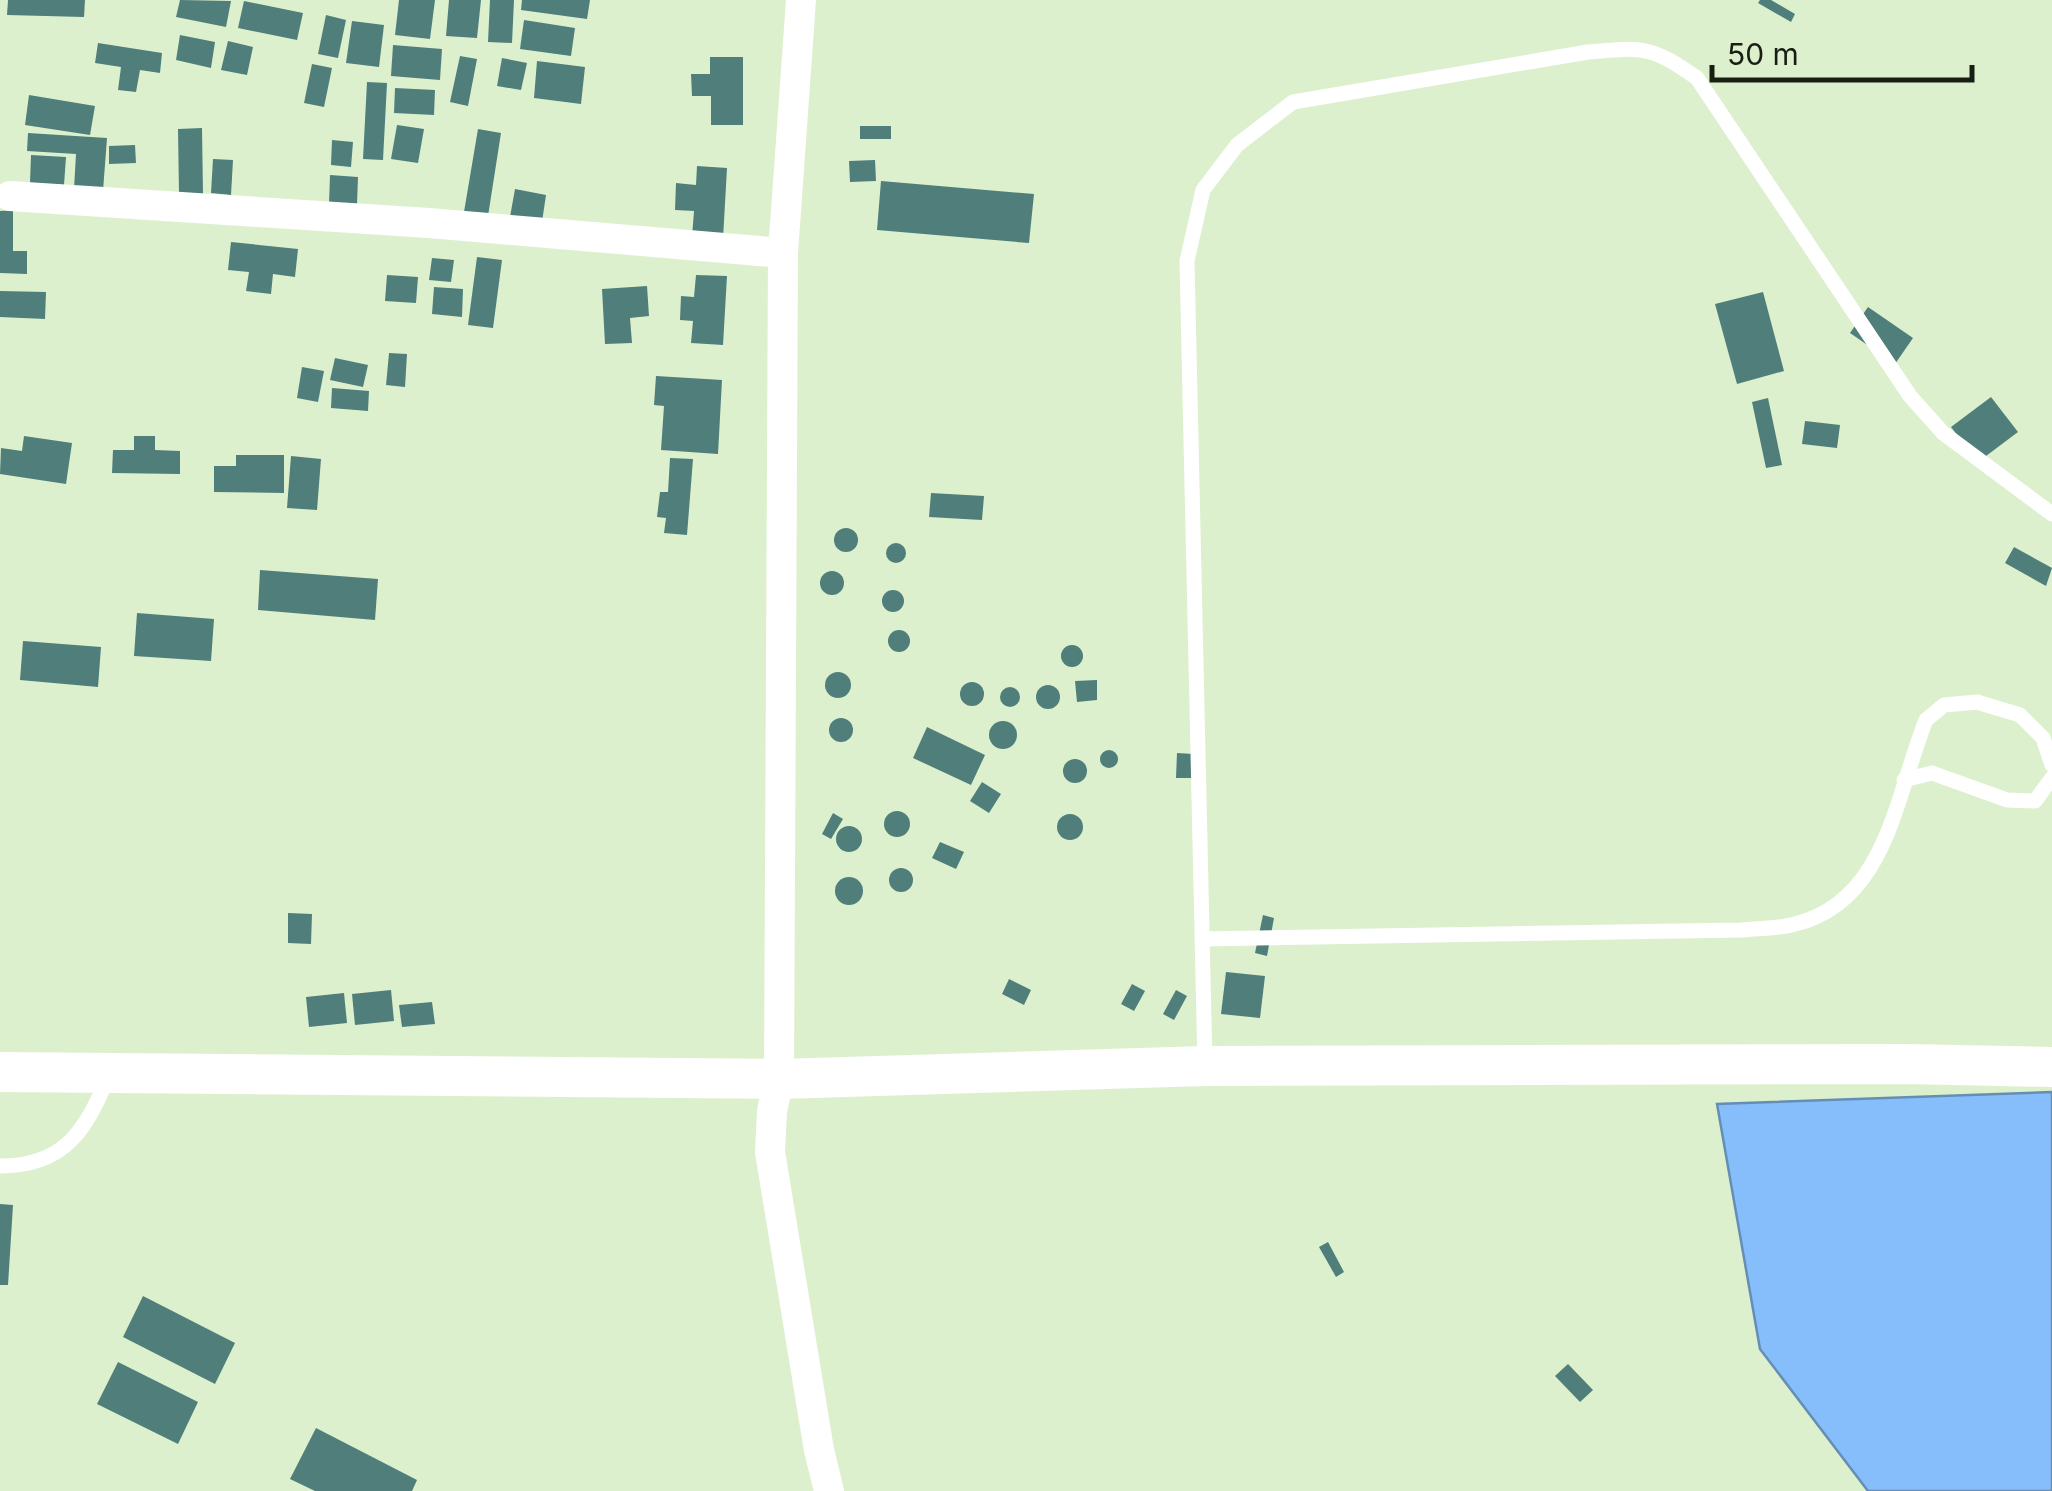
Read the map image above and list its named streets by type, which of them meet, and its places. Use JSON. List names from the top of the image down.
{
  "scale_bar": "50 m"
}
